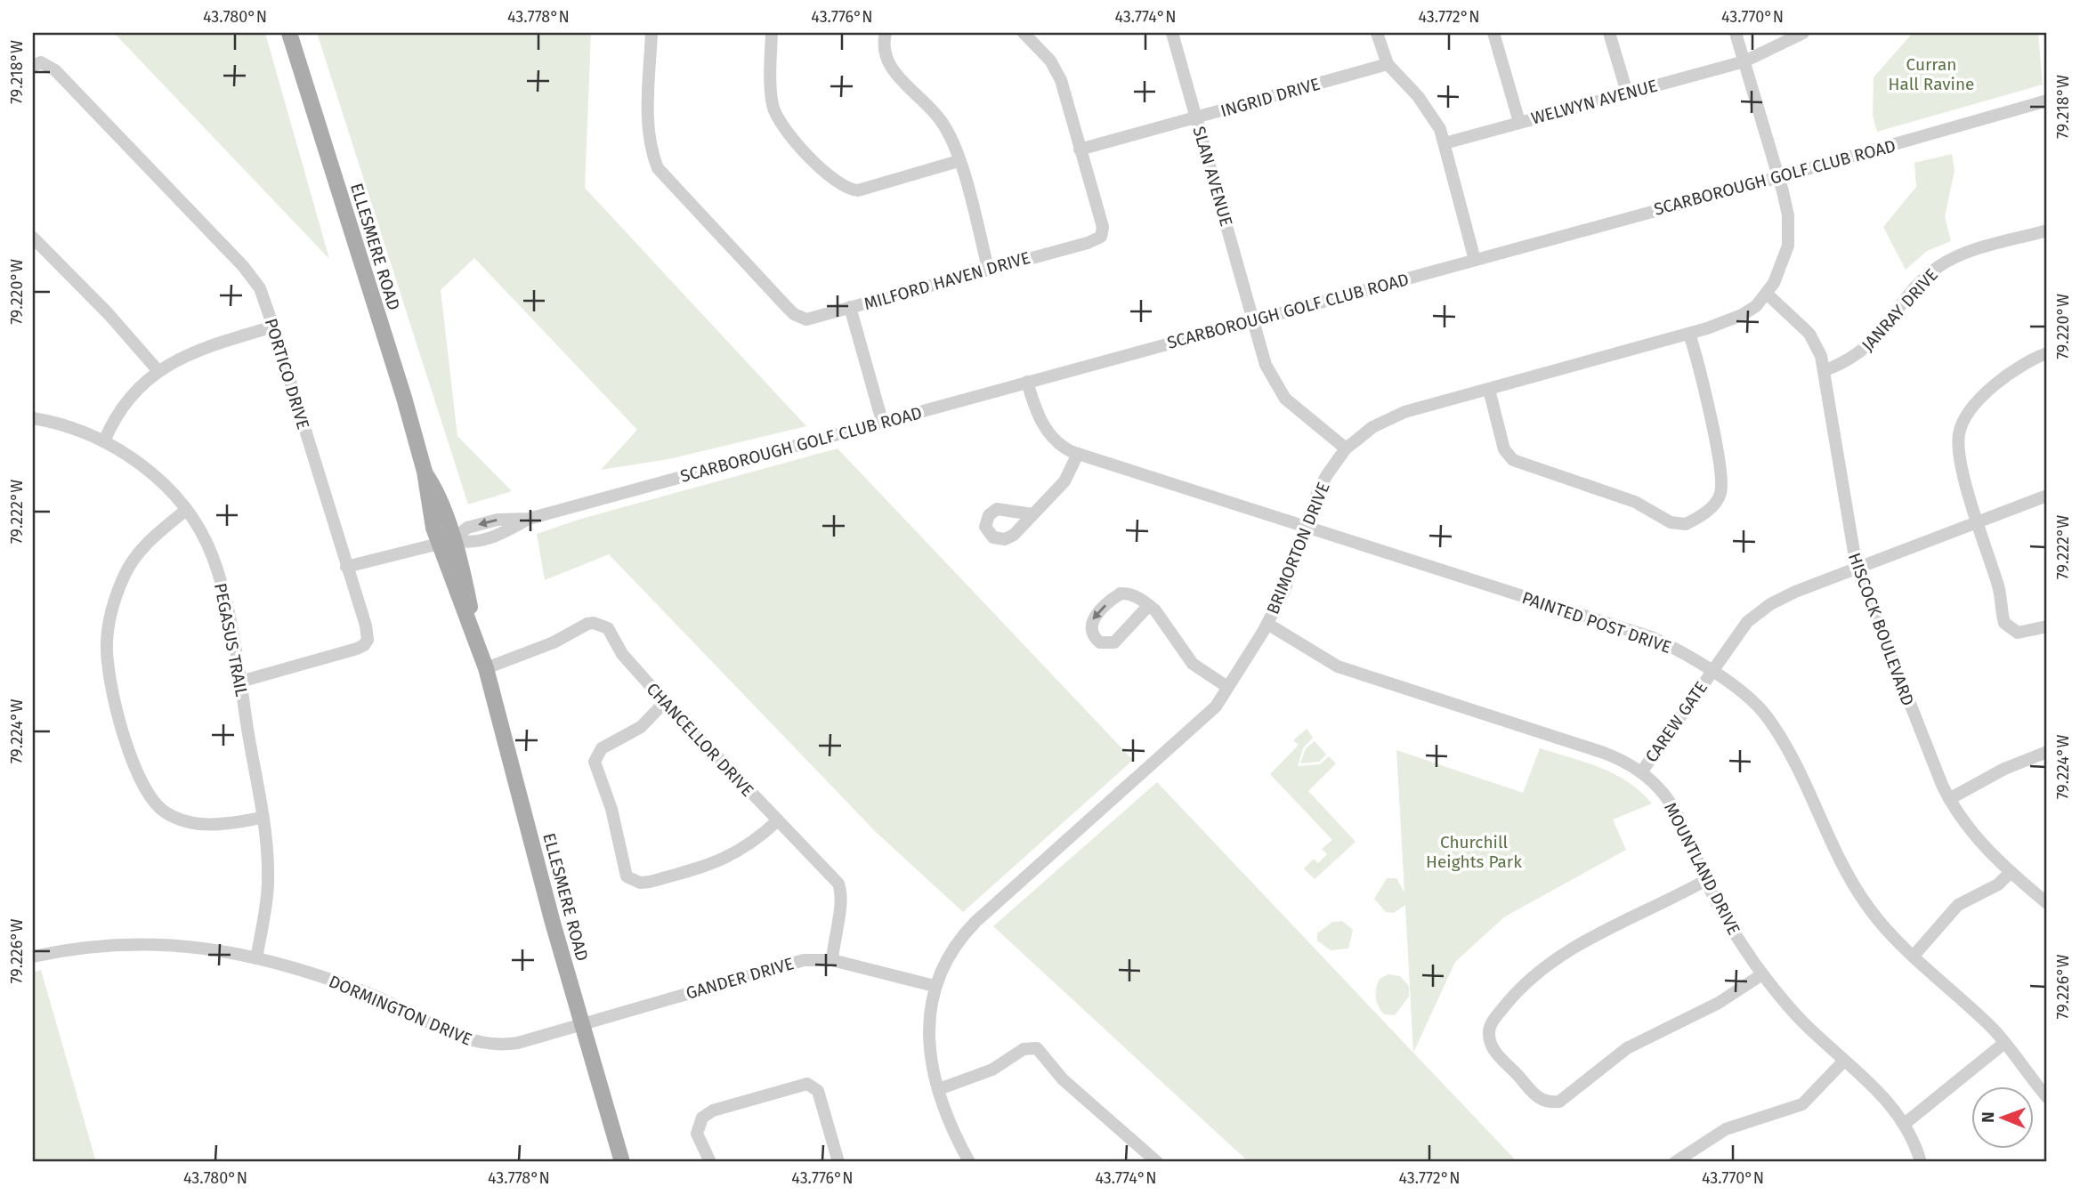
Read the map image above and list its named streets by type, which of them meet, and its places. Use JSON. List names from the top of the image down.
{
  "streets": {
    "main road": ["ELLESMERE ROAD"],
    "street": [
      "INGRID DRIVE",
      "WELWYN AVENUE",
      "SLAN AVENUE",
      "SCARBOROUGH GOLF CLUB ROAD",
      "MILFORD HAVEN DRIVE",
      "JANRAY DRIVE",
      "PORTICO DRIVE",
      "BRIMORTON DRIVE",
      "PAINTED POST DRIVE",
      "HISCOCK BOULEVARD",
      "PEGASUS TRAIL",
      "CAREW GATE",
      "CHANCELLOR DRIVE",
      "MOUNTLAND DRIVE",
      "GANDER DRIVE",
      "DORMINGTON DRIVE"
    ]
  },
  "crossings": [
    ["INGRID DRIVE", "SLAN AVENUE"],
    ["INGRID DRIVE", "MILFORD HAVEN DRIVE"],
    ["WELWYN AVENUE", "BRIMORTON DRIVE"],
    ["SLAN AVENUE", "SCARBOROUGH GOLF CLUB ROAD"],
    ["SLAN AVENUE", "BRIMORTON DRIVE"],
    ["SCARBOROUGH GOLF CLUB ROAD", "ELLESMERE ROAD"],
    ["SCARBOROUGH GOLF CLUB ROAD", "PORTICO DRIVE"],
    ["SCARBOROUGH GOLF CLUB ROAD", "BRIMORTON DRIVE"],
    ["SCARBOROUGH GOLF CLUB ROAD", "PAINTED POST DRIVE"],
    ["ELLESMERE ROAD", "CHANCELLOR DRIVE"],
    ["ELLESMERE ROAD", "GANDER DRIVE"],
    ["ELLESMERE ROAD", "DORMINGTON DRIVE"],
    ["JANRAY DRIVE", "HISCOCK BOULEVARD"],
    ["PORTICO DRIVE", "PEGASUS TRAIL"],
    ["BRIMORTON DRIVE", "PAINTED POST DRIVE"],
    ["BRIMORTON DRIVE", "HISCOCK BOULEVARD"],
    ["BRIMORTON DRIVE", "MOUNTLAND DRIVE"],
    ["BRIMORTON DRIVE", "GANDER DRIVE"],
    ["PAINTED POST DRIVE", "CAREW GATE"],
    ["HISCOCK BOULEVARD", "CAREW GATE"],
    ["PEGASUS TRAIL", "DORMINGTON DRIVE"],
    ["CAREW GATE", "MOUNTLAND DRIVE"],
    ["CHANCELLOR DRIVE", "GANDER DRIVE"],
    ["GANDER DRIVE", "DORMINGTON DRIVE"]
  ],
  "parks": ["Curran Hall Ravine", "Churchill Heights Park"],
  "north": "left",
  "coordinates": [
    "43.780°N",
    "43.778°N",
    "43.776°N",
    "43.774°N",
    "43.772°N",
    "43.770°N",
    "79.218°W",
    "79.220°W",
    "79.222°W",
    "79.224°W",
    "79.226°W"
  ]
}
